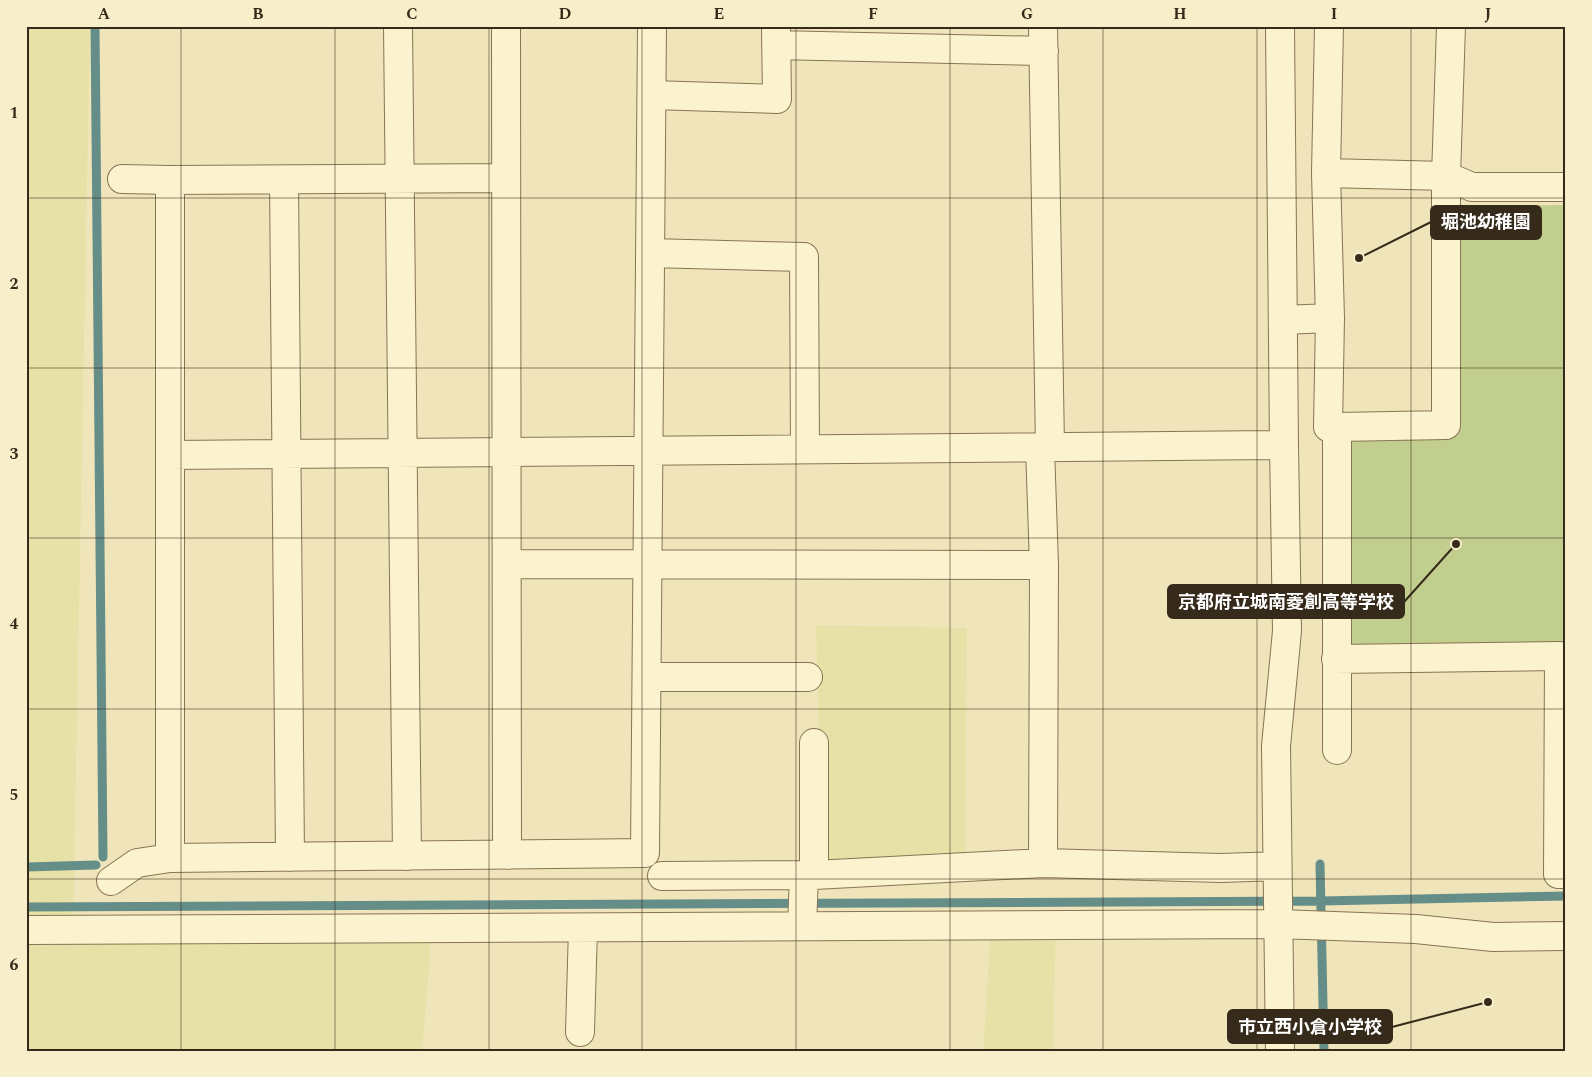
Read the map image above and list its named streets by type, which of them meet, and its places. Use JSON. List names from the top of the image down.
{
  "places": ["堀池幼稚園", "京都府立城南菱創高等学校", "市立西小倉小学校"],
  "grid": {
    "columns": [
      "A",
      "B",
      "C",
      "D",
      "E",
      "F",
      "G",
      "H",
      "I",
      "J"
    ],
    "rows": [
      "1",
      "2",
      "3",
      "4",
      "5",
      "6"
    ]
  }
}
